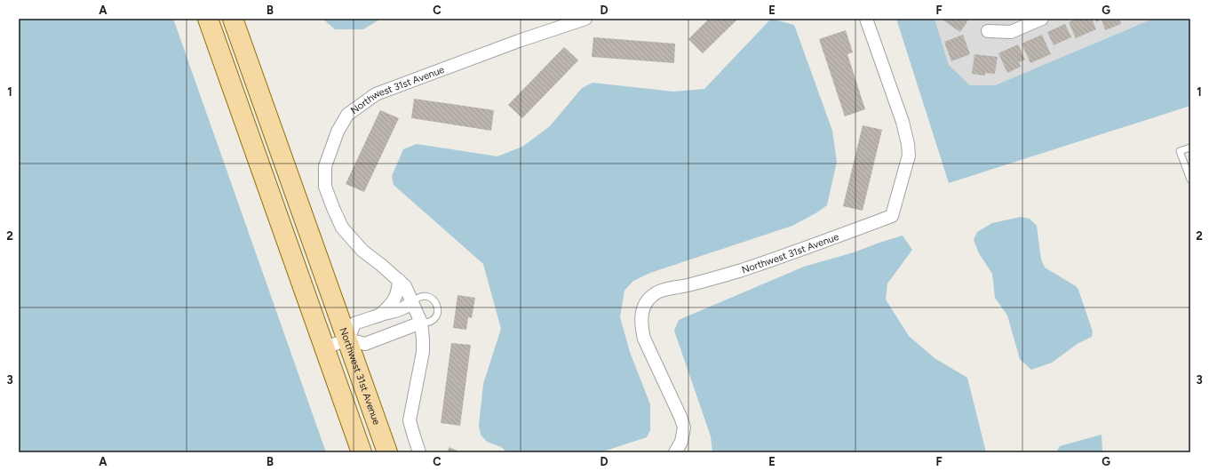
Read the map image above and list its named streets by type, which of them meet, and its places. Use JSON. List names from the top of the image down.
{
  "streets": {
    "main road": ["Northwest 31st Avenue"]
  },
  "grid": {
    "columns": [
      "A",
      "B",
      "C",
      "D",
      "E",
      "F",
      "G"
    ],
    "rows": ["1", "2", "3"]
  }
}
